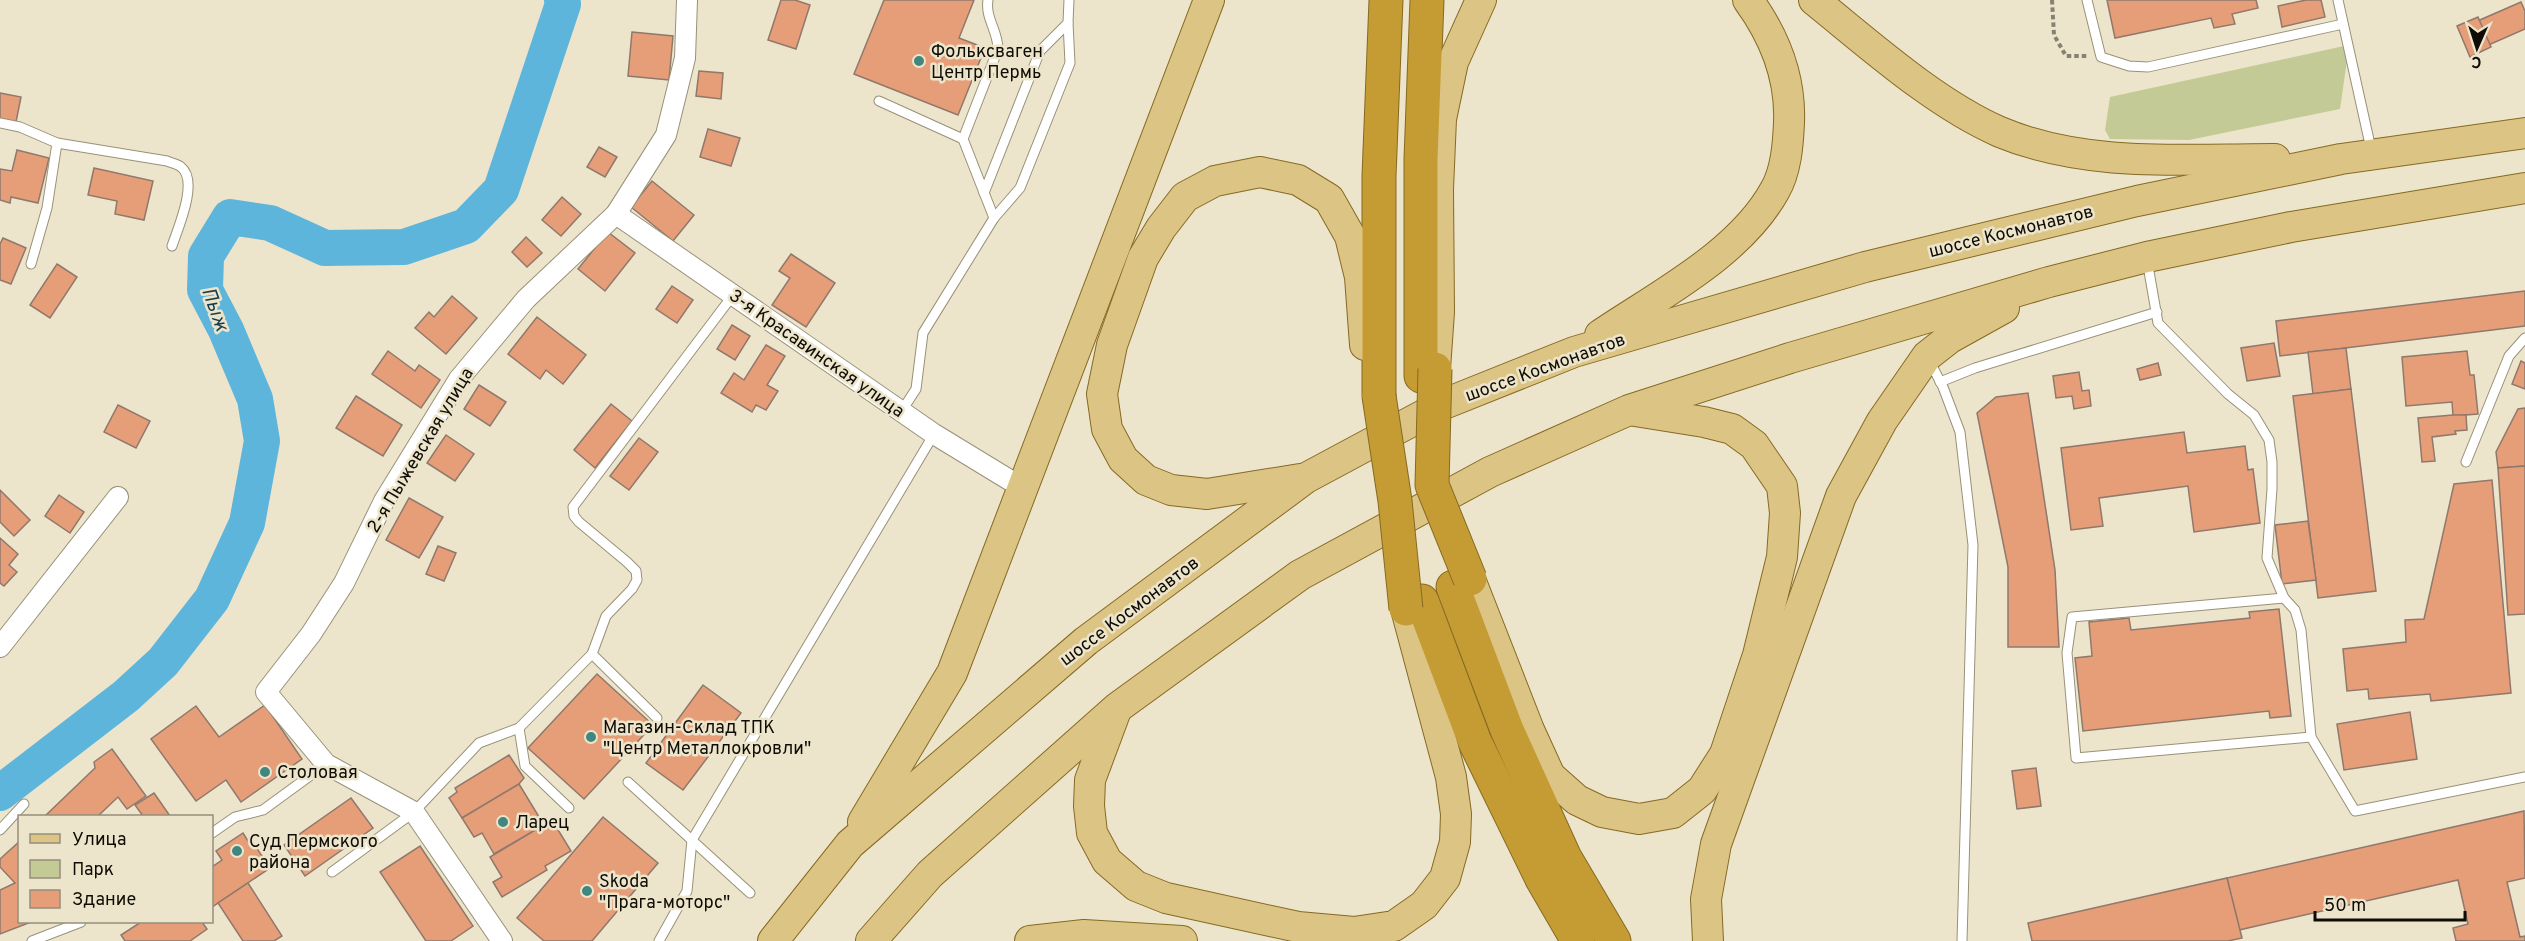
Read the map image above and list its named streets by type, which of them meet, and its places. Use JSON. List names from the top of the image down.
{
  "streets": {
    "main road": ["шоссе Космонавтов"],
    "street": ["3-я Красавинская улица", "2-я Пыжевская улица"]
  },
  "crossings": [
    ["3-я Красавинская улица", "2-я Пыжевская улица"]
  ],
  "water": ["Пыж"],
  "places": [
    "Фольксваген Центр Пермь",
    "Магазин-Склад ТПК \"Центр Металлокровли\"",
    "Столовая",
    "Ларец",
    "Суд Пермского района",
    "Skoda \"Прага-моторс\""
  ],
  "legend": ["Улица", "Парк", "Здание"],
  "scale_bar": "50 m",
  "north": "bottom"
}
